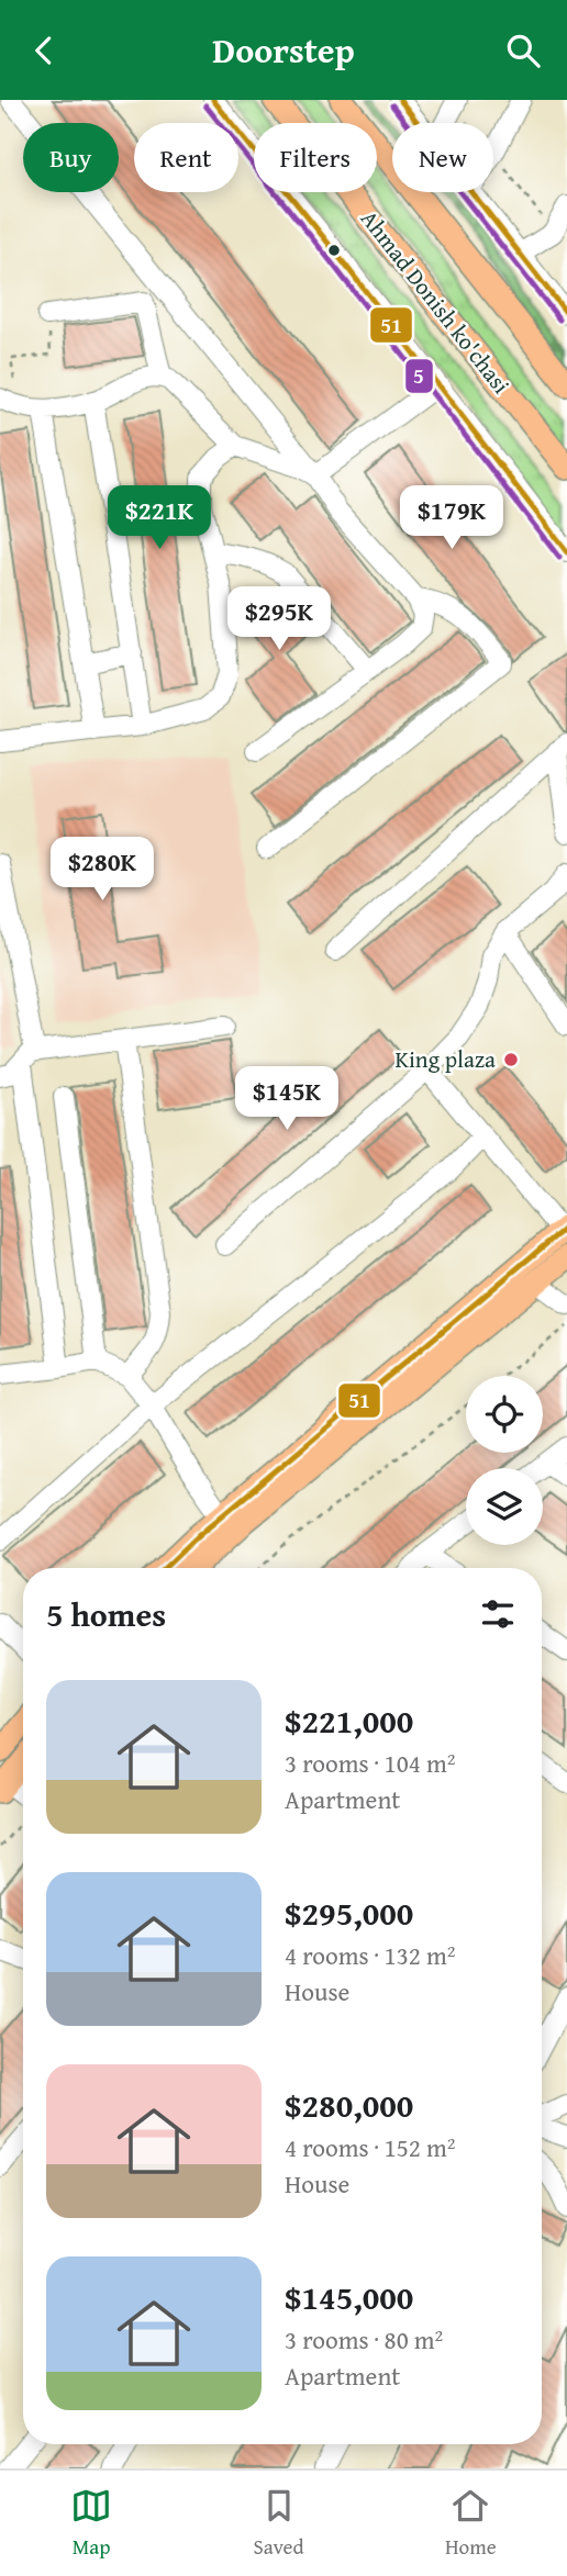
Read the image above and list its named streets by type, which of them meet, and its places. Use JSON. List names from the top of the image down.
{
  "streets": {
    "main road": ["Ahmad Donish ko'chasi"]
  },
  "places": ["King plaza"],
  "lines": ["transit line 51", "transit line 5"],
  "page": {
    "header": "Doorstep",
    "chip": [
      "Buy",
      "Rent",
      "Filters",
      "New"
    ],
    "price": [
      "$221K",
      "$179K",
      "$295K",
      "$280K",
      "$145K"
    ],
    "heading": "5 homes",
    "list": [
      {
        "name": "$221,000",
        "note": "3 rooms · 104 m² · Apartment"
      },
      {
        "name": "$295,000",
        "note": "4 rooms · 132 m² · House"
      },
      {
        "name": "$280,000",
        "note": "4 rooms · 152 m² · House"
      },
      {
        "name": "$145,000",
        "note": "3 rooms · 80 m² · Apartment"
      }
    ],
    "tabs": ["Map", "Saved", "Home"]
  }
}
